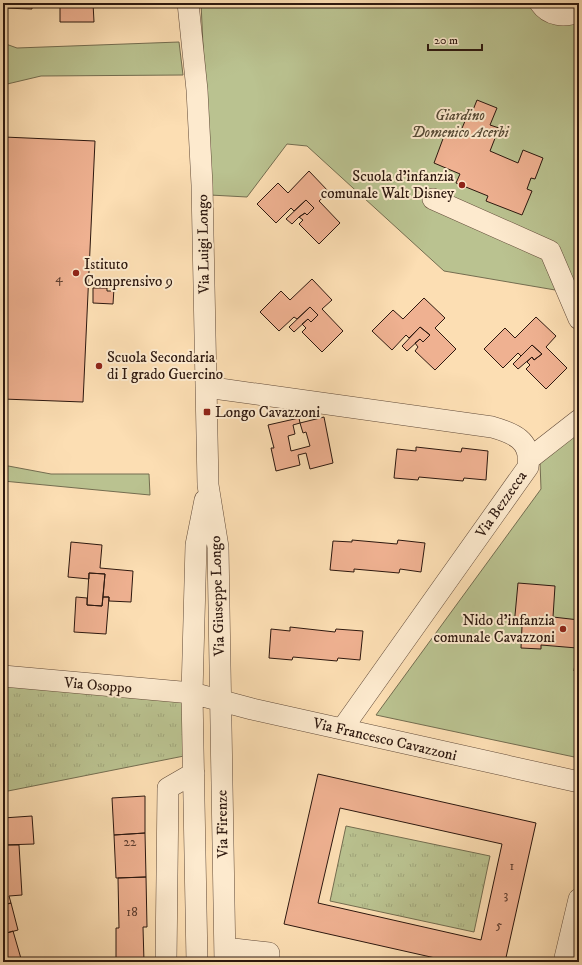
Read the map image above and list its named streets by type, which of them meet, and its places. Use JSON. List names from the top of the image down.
{
  "streets": {
    "street": [
      "Via Luigi Longo",
      "Via Bezzecca",
      "Via Giuseppe Longo",
      "Via Osoppo",
      "Via Francesco Cavazzoni",
      "Via Firenze"
    ]
  },
  "crossings": [
    ["Via Luigi Longo", "Via Bezzecca"],
    ["Via Luigi Longo", "Via Giuseppe Longo"],
    ["Via Bezzecca", "Via Francesco Cavazzoni"],
    ["Via Giuseppe Longo", "Via Osoppo"],
    ["Via Giuseppe Longo", "Via Francesco Cavazzoni"],
    ["Via Giuseppe Longo", "Via Firenze"],
    ["Via Osoppo", "Via Francesco Cavazzoni"],
    ["Via Osoppo", "Via Firenze"],
    ["Via Francesco Cavazzoni", "Via Firenze"]
  ],
  "parks": ["Giardino Domenico Acerbi"],
  "places": {
    "other": [
      "Scuola d'infanzia comunale Walt Disney",
      "Istituto Comprensivo 9",
      "Scuola Secondaria di I grado Guercino",
      "Nido d'infanzia comunale Cavazzoni"
    ],
    "transit": ["Longo Cavazzoni"]
  },
  "house_numbers": [
    "4",
    "22",
    "1",
    "3",
    "18",
    "5"
  ],
  "scale_bar": "20 m"
}
